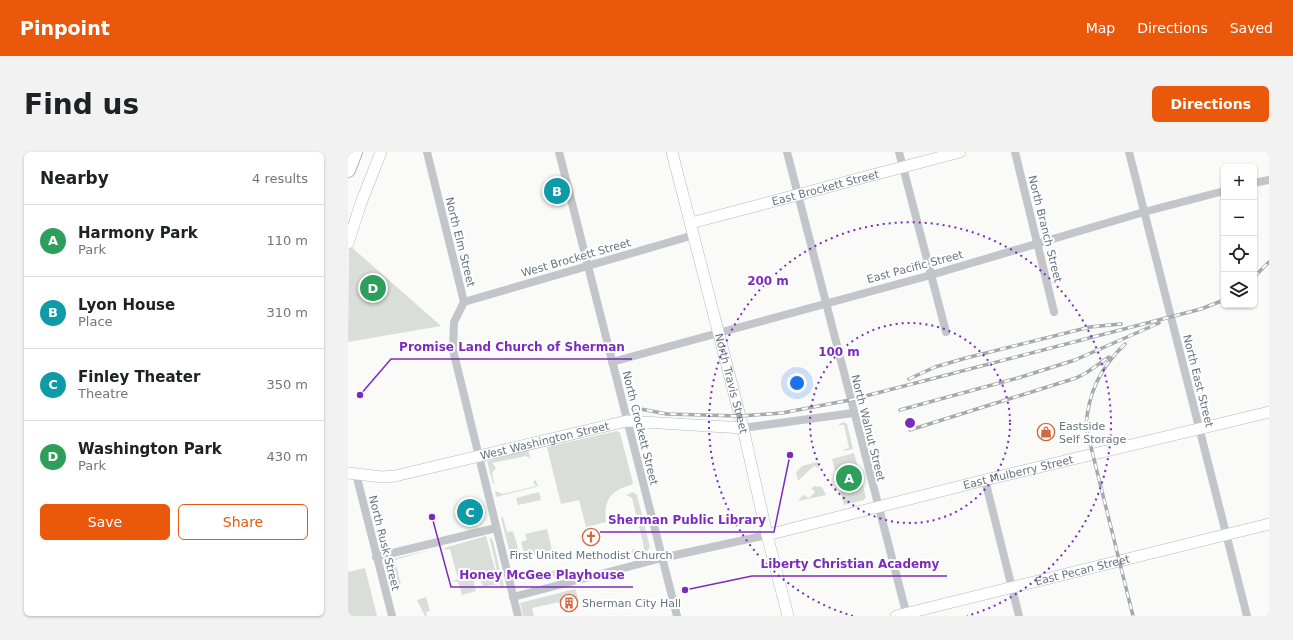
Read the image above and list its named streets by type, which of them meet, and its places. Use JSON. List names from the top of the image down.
{
  "streets": {
    "street": [
      "East Brockett Street",
      "North Branch Street",
      "North Elm Street",
      "West Brockett Street",
      "East Pacific Street",
      "North East Street",
      "North Travis Street",
      "North Crockett Street",
      "North Walnut Street",
      "West Washington Street",
      "East Mulberry Street",
      "North Rusk Street",
      "East Pecan Street"
    ]
  },
  "crossings": [
    ["East Brockett Street", "North Travis Street"],
    ["East Brockett Street", "North Walnut Street"],
    ["North Branch Street", "East Pacific Street"],
    ["North Elm Street", "West Brockett Street"],
    ["North Elm Street", "West Washington Street"],
    ["West Brockett Street", "North Travis Street"],
    ["West Brockett Street", "North Crockett Street"],
    ["East Pacific Street", "North East Street"],
    ["East Pacific Street", "North Travis Street"],
    ["East Pacific Street", "North Crockett Street"],
    ["East Pacific Street", "North Walnut Street"],
    ["North East Street", "East Mulberry Street"],
    ["North East Street", "East Pecan Street"],
    ["North Travis Street", "West Washington Street"],
    ["North Travis Street", "East Mulberry Street"],
    ["North Crockett Street", "West Washington Street"],
    ["North Walnut Street", "East Mulberry Street"],
    ["North Walnut Street", "East Pecan Street"],
    ["West Washington Street", "North Rusk Street"]
  ],
  "places": {
    "other": [
      "Promise Land Church of Sherman",
      "Sherman Public Library",
      "Honey McGee Playhouse",
      "Liberty Christian Academy"
    ],
    "shop": ["Eastside Self Storage"],
    "church": ["First United Methodist Church"],
    "building": ["Sherman City Hall"]
  },
  "page": {
    "header": "Pinpoint",
    "nav": ["Map", "Directions", "Saved"],
    "buttons": [
      "Directions",
      ["Save", "Share"]
    ],
    "title": "Find us",
    "heading": ["Nearby", "4 results"],
    "map_buttons": ["+", "−"],
    "pins": [
      "B",
      "D",
      "A",
      "C"
    ],
    "list": [
      {
        "mark": "A",
        "name": "Harmony Park",
        "note": "Park",
        "value": "110 m"
      },
      {
        "mark": "B",
        "name": "Lyon House",
        "note": "Place",
        "value": "310 m"
      },
      {
        "mark": "C",
        "name": "Finley Theater",
        "note": "Theatre",
        "value": "350 m"
      },
      {
        "mark": "D",
        "name": "Washington Park",
        "note": "Park",
        "value": "430 m"
      }
    ]
  },
  "rings": ["200 m", "100 m"]
}
